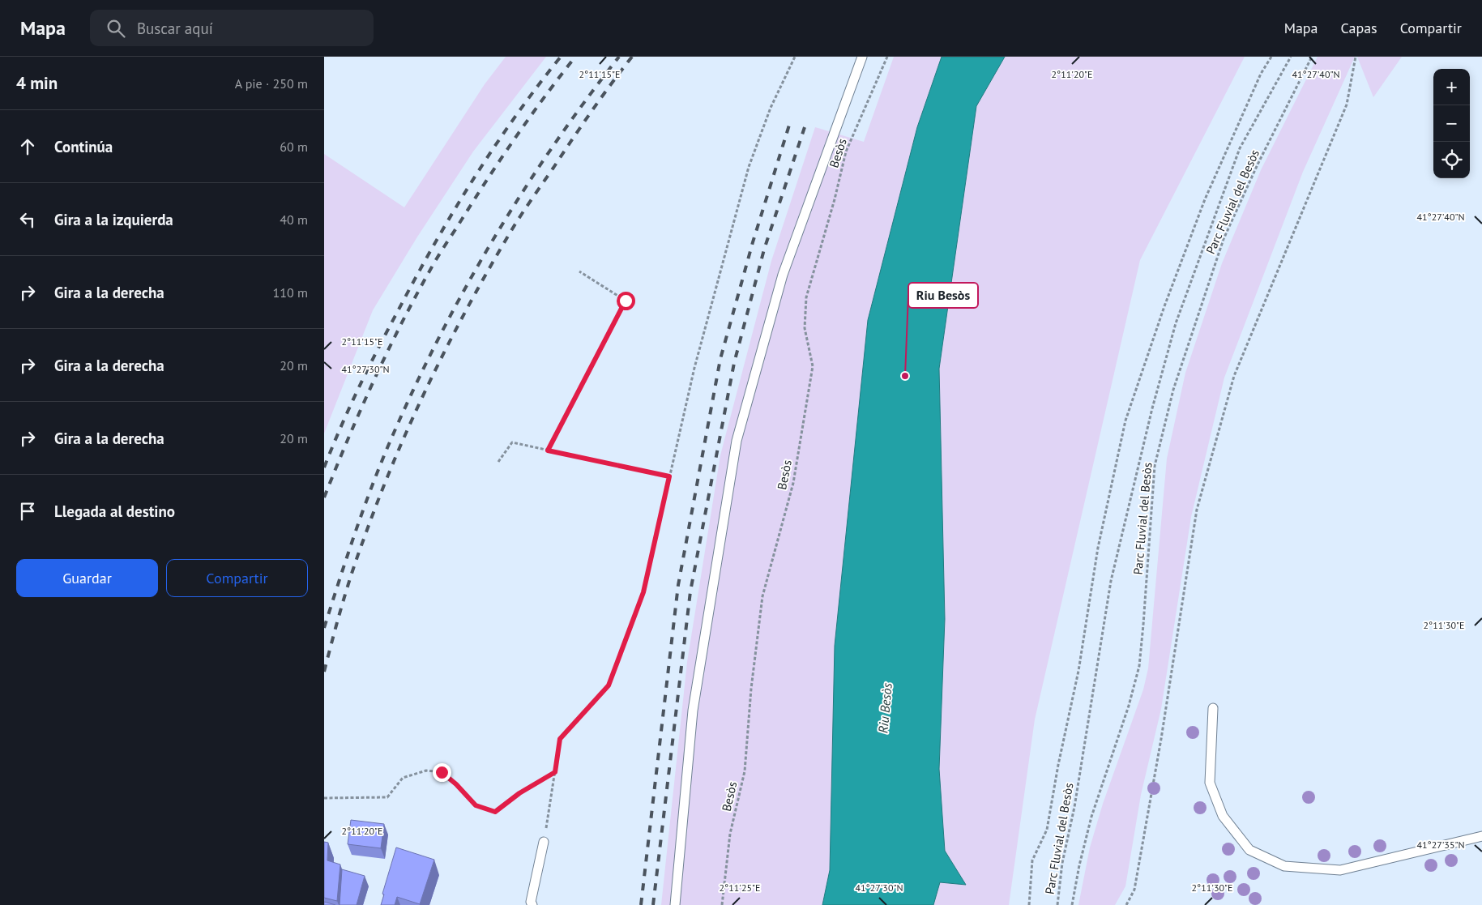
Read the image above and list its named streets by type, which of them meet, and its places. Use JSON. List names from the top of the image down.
{
  "streets": {
    "path": ["Besòs", "Parc Fluvial del Besòs"]
  },
  "water": ["Riu Besòs"],
  "places": ["Riu Besòs"],
  "page": {
    "header": "Mapa",
    "search": "Buscar aquí",
    "nav": ["Mapa", "Capas", "Compartir"],
    "heading": ["4 min", "A pie · 250 m"],
    "map_buttons": ["+", "−"],
    "list": [
      ["Continúa", "60 m"],
      ["Gira a la izquierda", "40 m"],
      ["Gira a la derecha", "110 m"],
      ["Gira a la derecha", "20 m"],
      ["Gira a la derecha", "20 m"],
      "Llegada al destino"
    ],
    "buttons": ["Guardar", "Compartir"]
  },
  "coordinates": [
    "41°27'40\"N",
    "2°11'15\"E",
    "2°11'20\"E",
    "41°27'30\"N",
    "2°11'30\"E",
    "41°27'35\"N",
    "2°11'25\"E"
  ]
}
